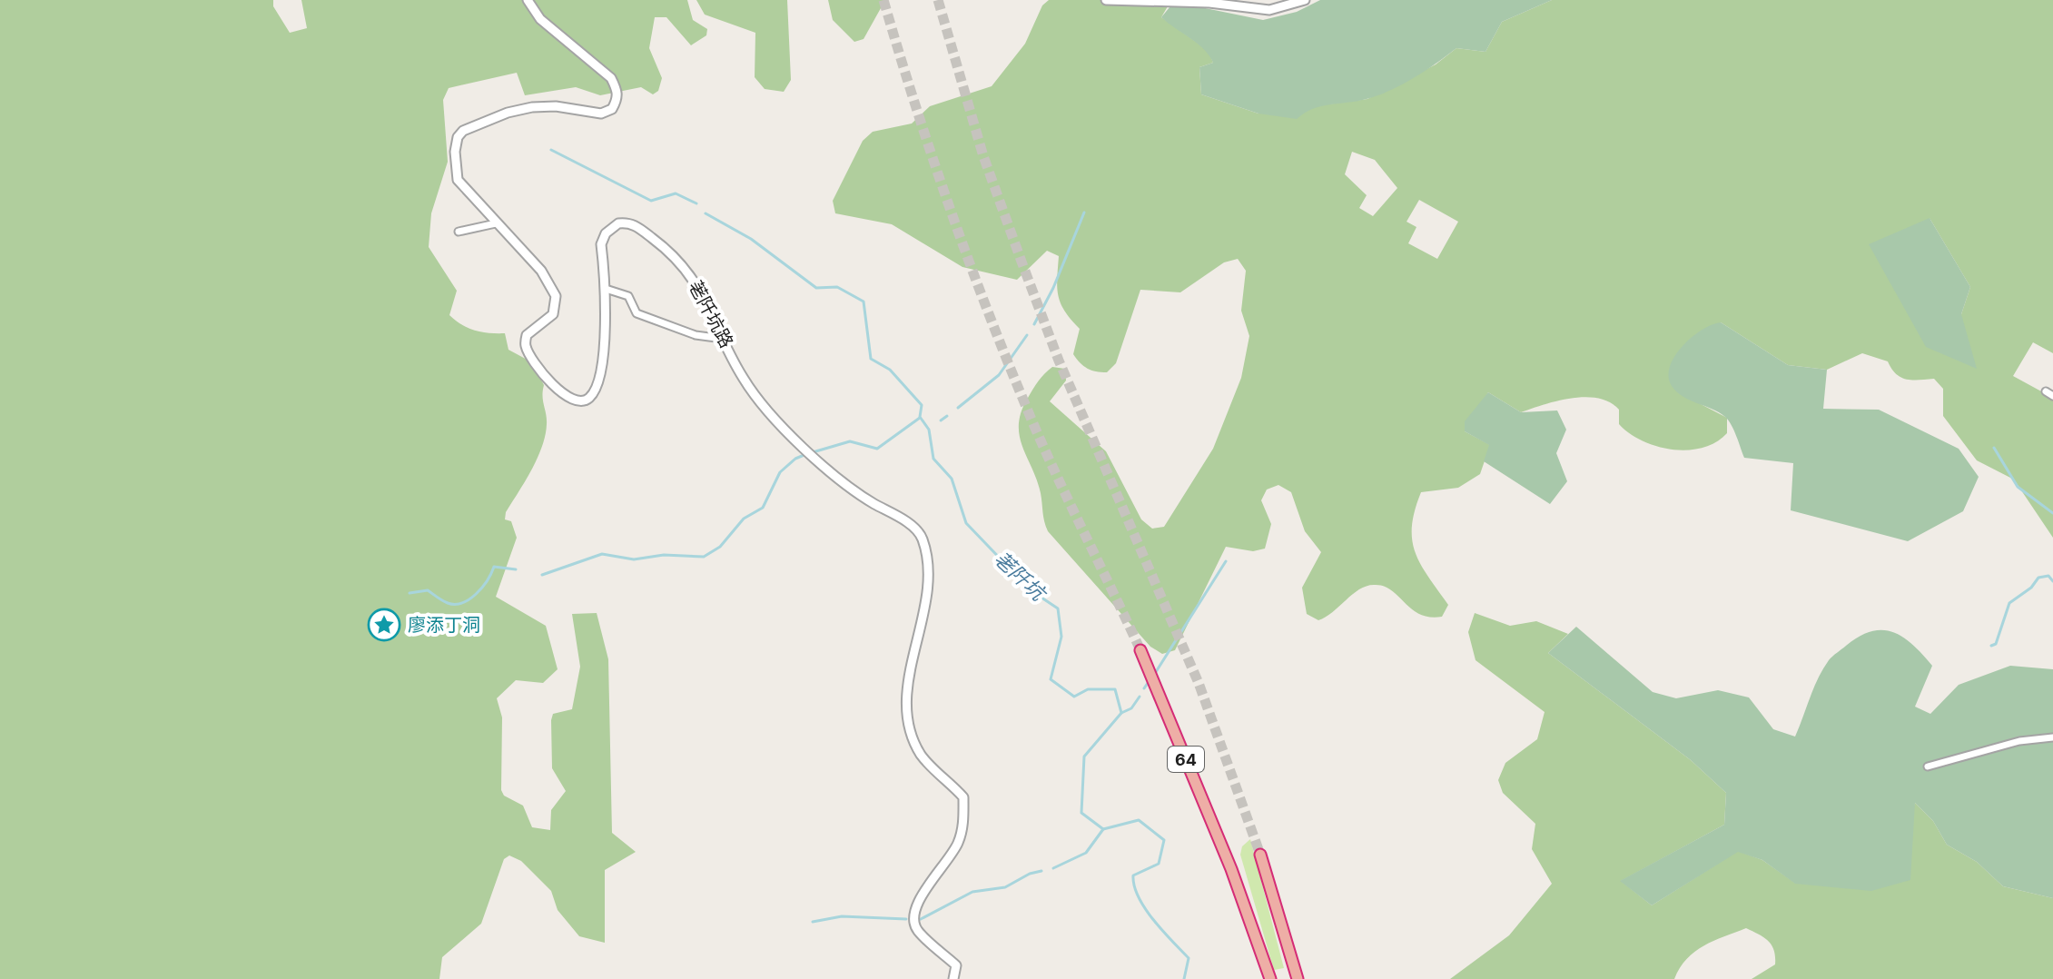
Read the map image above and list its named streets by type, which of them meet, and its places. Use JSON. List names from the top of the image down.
{
  "streets": {
    "highway": ["64"],
    "street": ["荖阡坑路"]
  },
  "water": ["荖阡坑"],
  "places": {
    "place": ["廖添丁洞"]
  }
}
